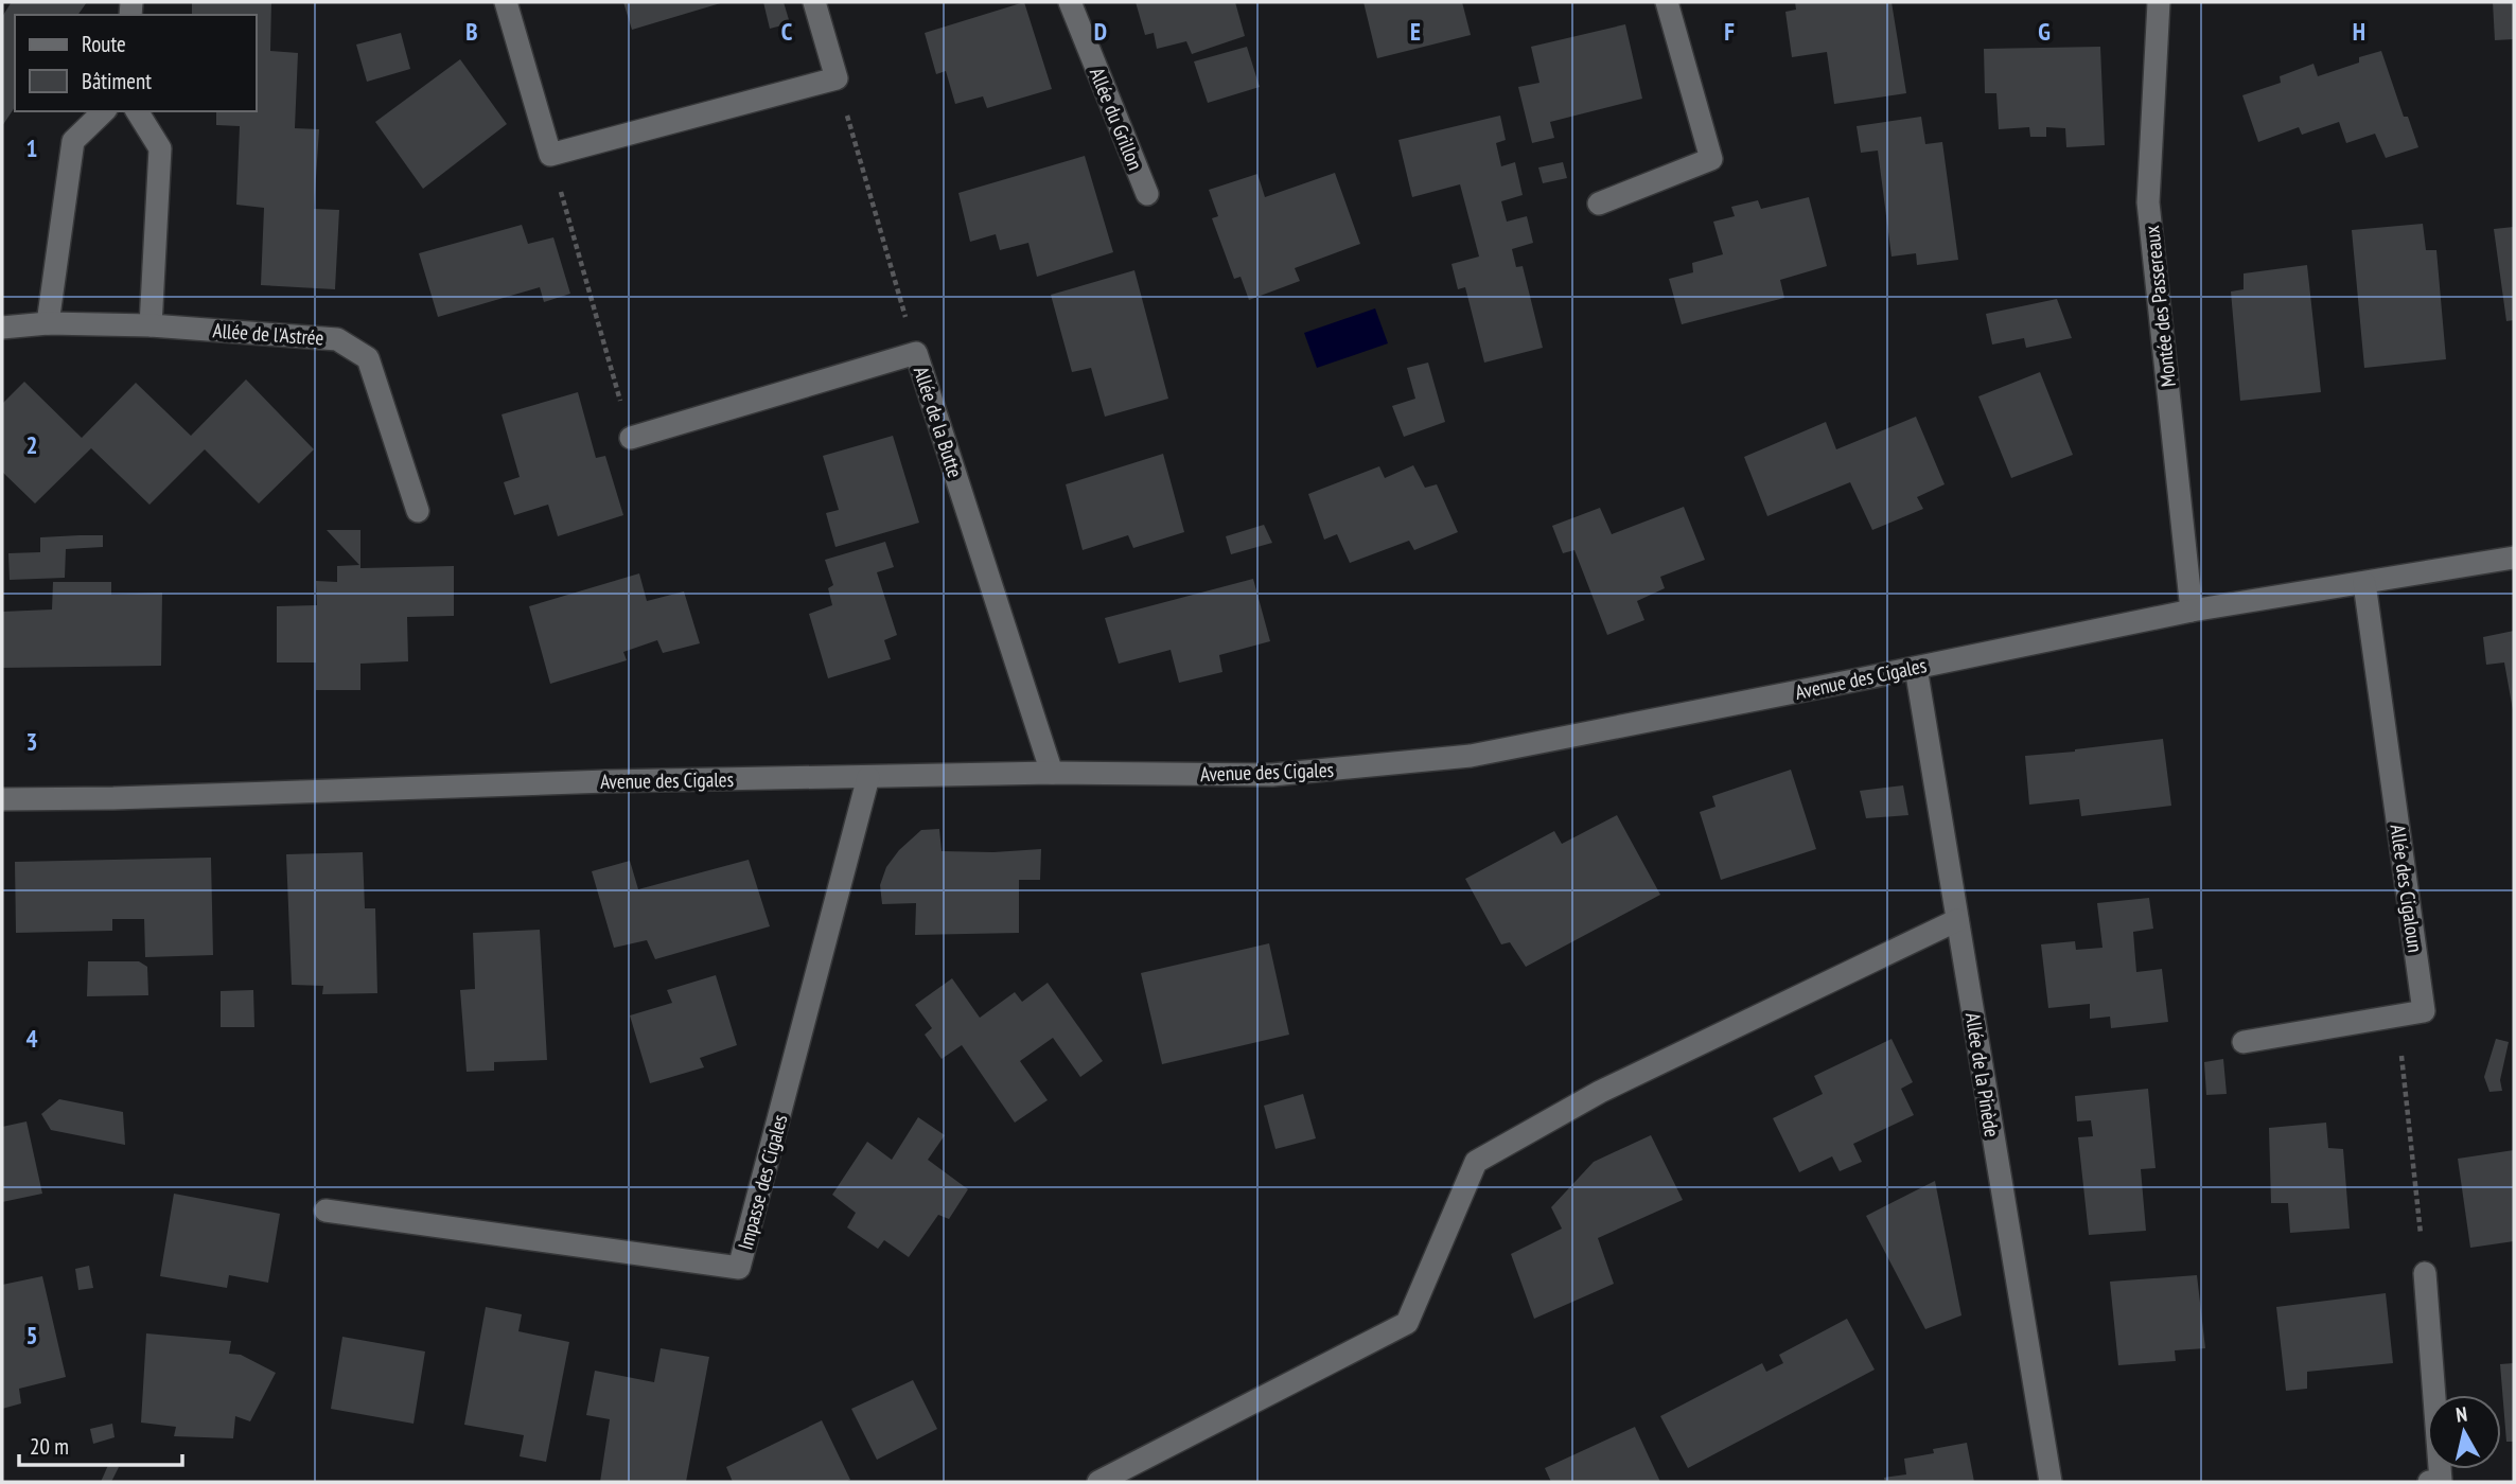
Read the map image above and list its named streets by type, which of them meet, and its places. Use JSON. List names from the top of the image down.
{
  "streets": {
    "street": [
      "Allée du Grillon",
      "Montée des Passereaux",
      "Allée de l'Astrée",
      "Allée de la Butte",
      "Avenue des Cigales",
      "Allée des Cigaloun",
      "Allée de la Pinède",
      "Impasse des Cigales"
    ]
  },
  "crossings": [
    ["Montée des Passereaux", "Avenue des Cigales"],
    ["Allée de la Butte", "Avenue des Cigales"],
    ["Avenue des Cigales", "Allée des Cigaloun"],
    ["Avenue des Cigales", "Allée de la Pinède"],
    ["Avenue des Cigales", "Impasse des Cigales"]
  ],
  "legend": ["Route", "Bâtiment"],
  "scale_bar": "20 m",
  "north": "top",
  "grid": {
    "columns": [
      "B",
      "C",
      "D",
      "E",
      "F",
      "G",
      "H"
    ],
    "rows": [
      "1",
      "2",
      "3",
      "4",
      "5"
    ]
  }
}
